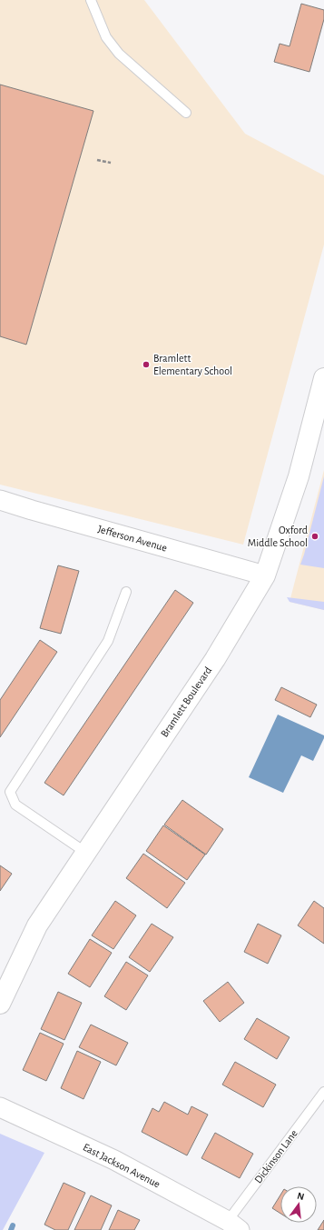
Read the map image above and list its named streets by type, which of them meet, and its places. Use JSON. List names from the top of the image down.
{
  "streets": {
    "street": ["Jefferson Avenue", "Bramlett Boulevard", "East Jackson Avenue"],
    "lane": ["Dickinson Lane"]
  },
  "crossings": [
    ["Jefferson Avenue", "Bramlett Boulevard"],
    ["Dickinson Lane", "East Jackson Avenue"]
  ],
  "places": ["Bramlett Elementary School", "Oxford Middle School"],
  "north": "top"
}
